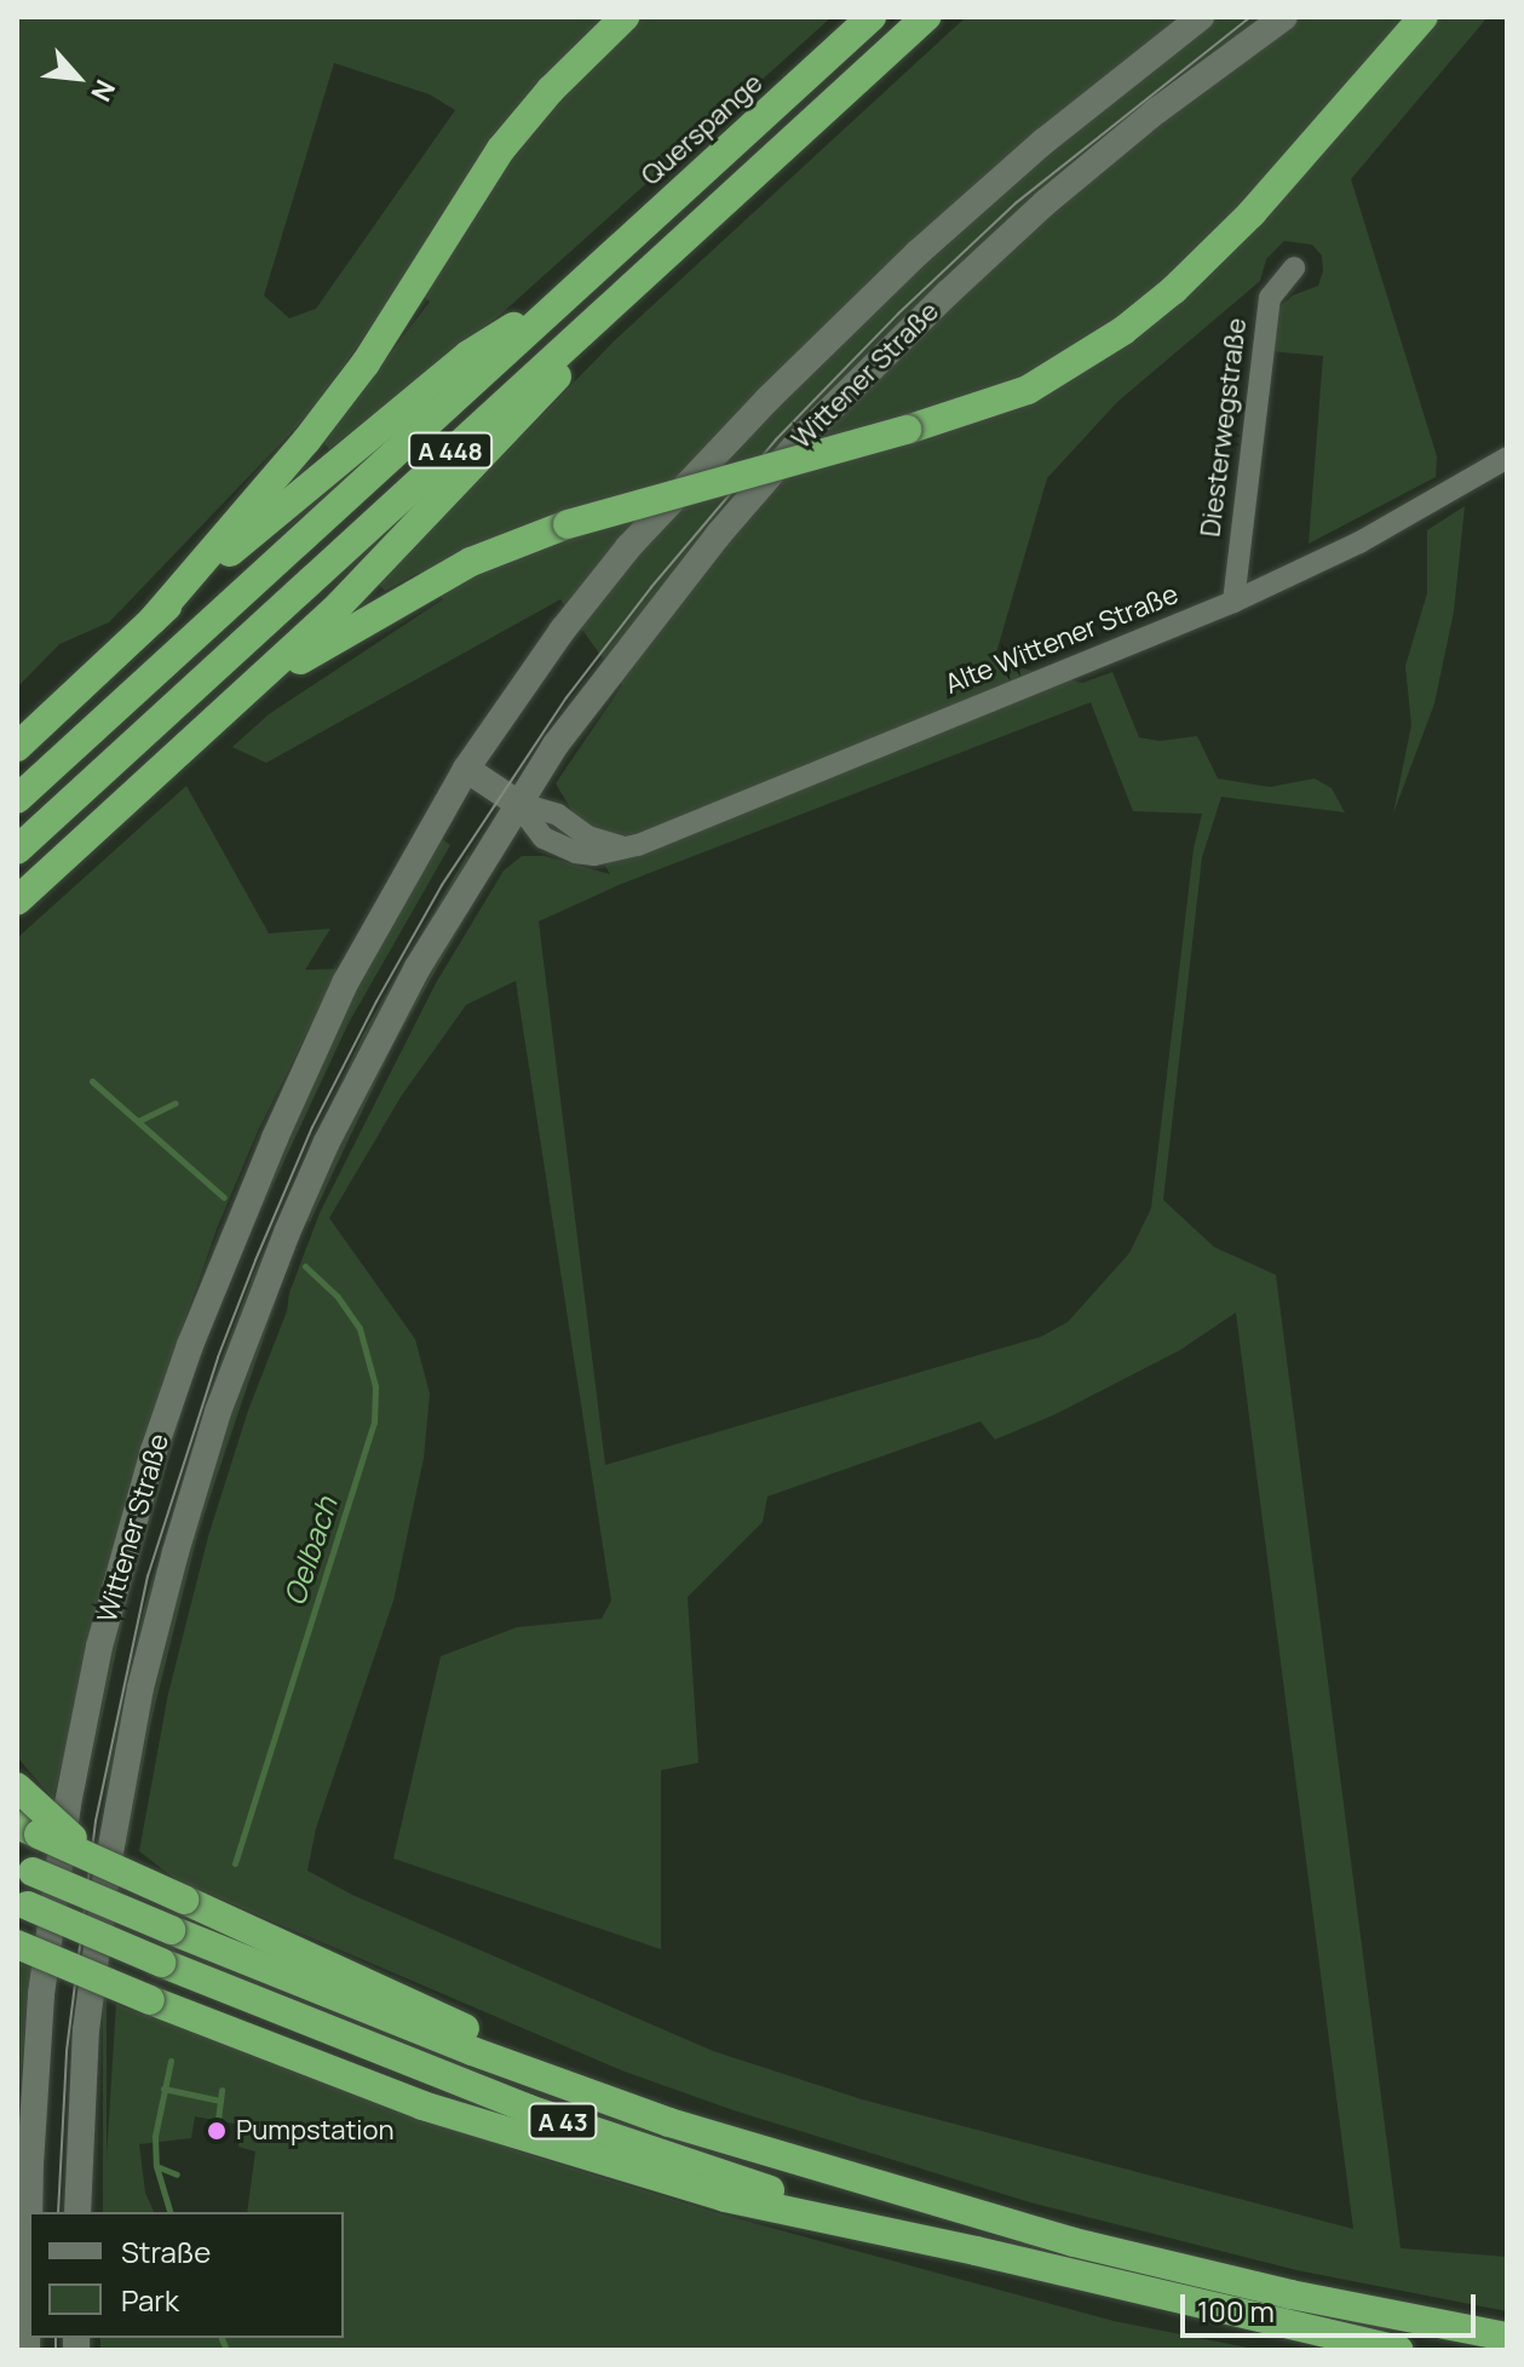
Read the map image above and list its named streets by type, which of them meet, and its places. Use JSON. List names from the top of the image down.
{
  "streets": {
    "highway": ["Querspange", "A 448", "A 43"],
    "main road": ["Wittener Straße"],
    "street": ["Diesterwegstraße", "Alte Wittener Straße"]
  },
  "crossings": [
    ["Querspange", "A 448"],
    ["Wittener Straße", "Alte Wittener Straße"],
    ["Diesterwegstraße", "Alte Wittener Straße"]
  ],
  "water": ["Oelbach"],
  "places": ["Pumpstation"],
  "legend": ["Straße", "Park"],
  "scale_bar": "100 m",
  "north": "bottom right"
}
